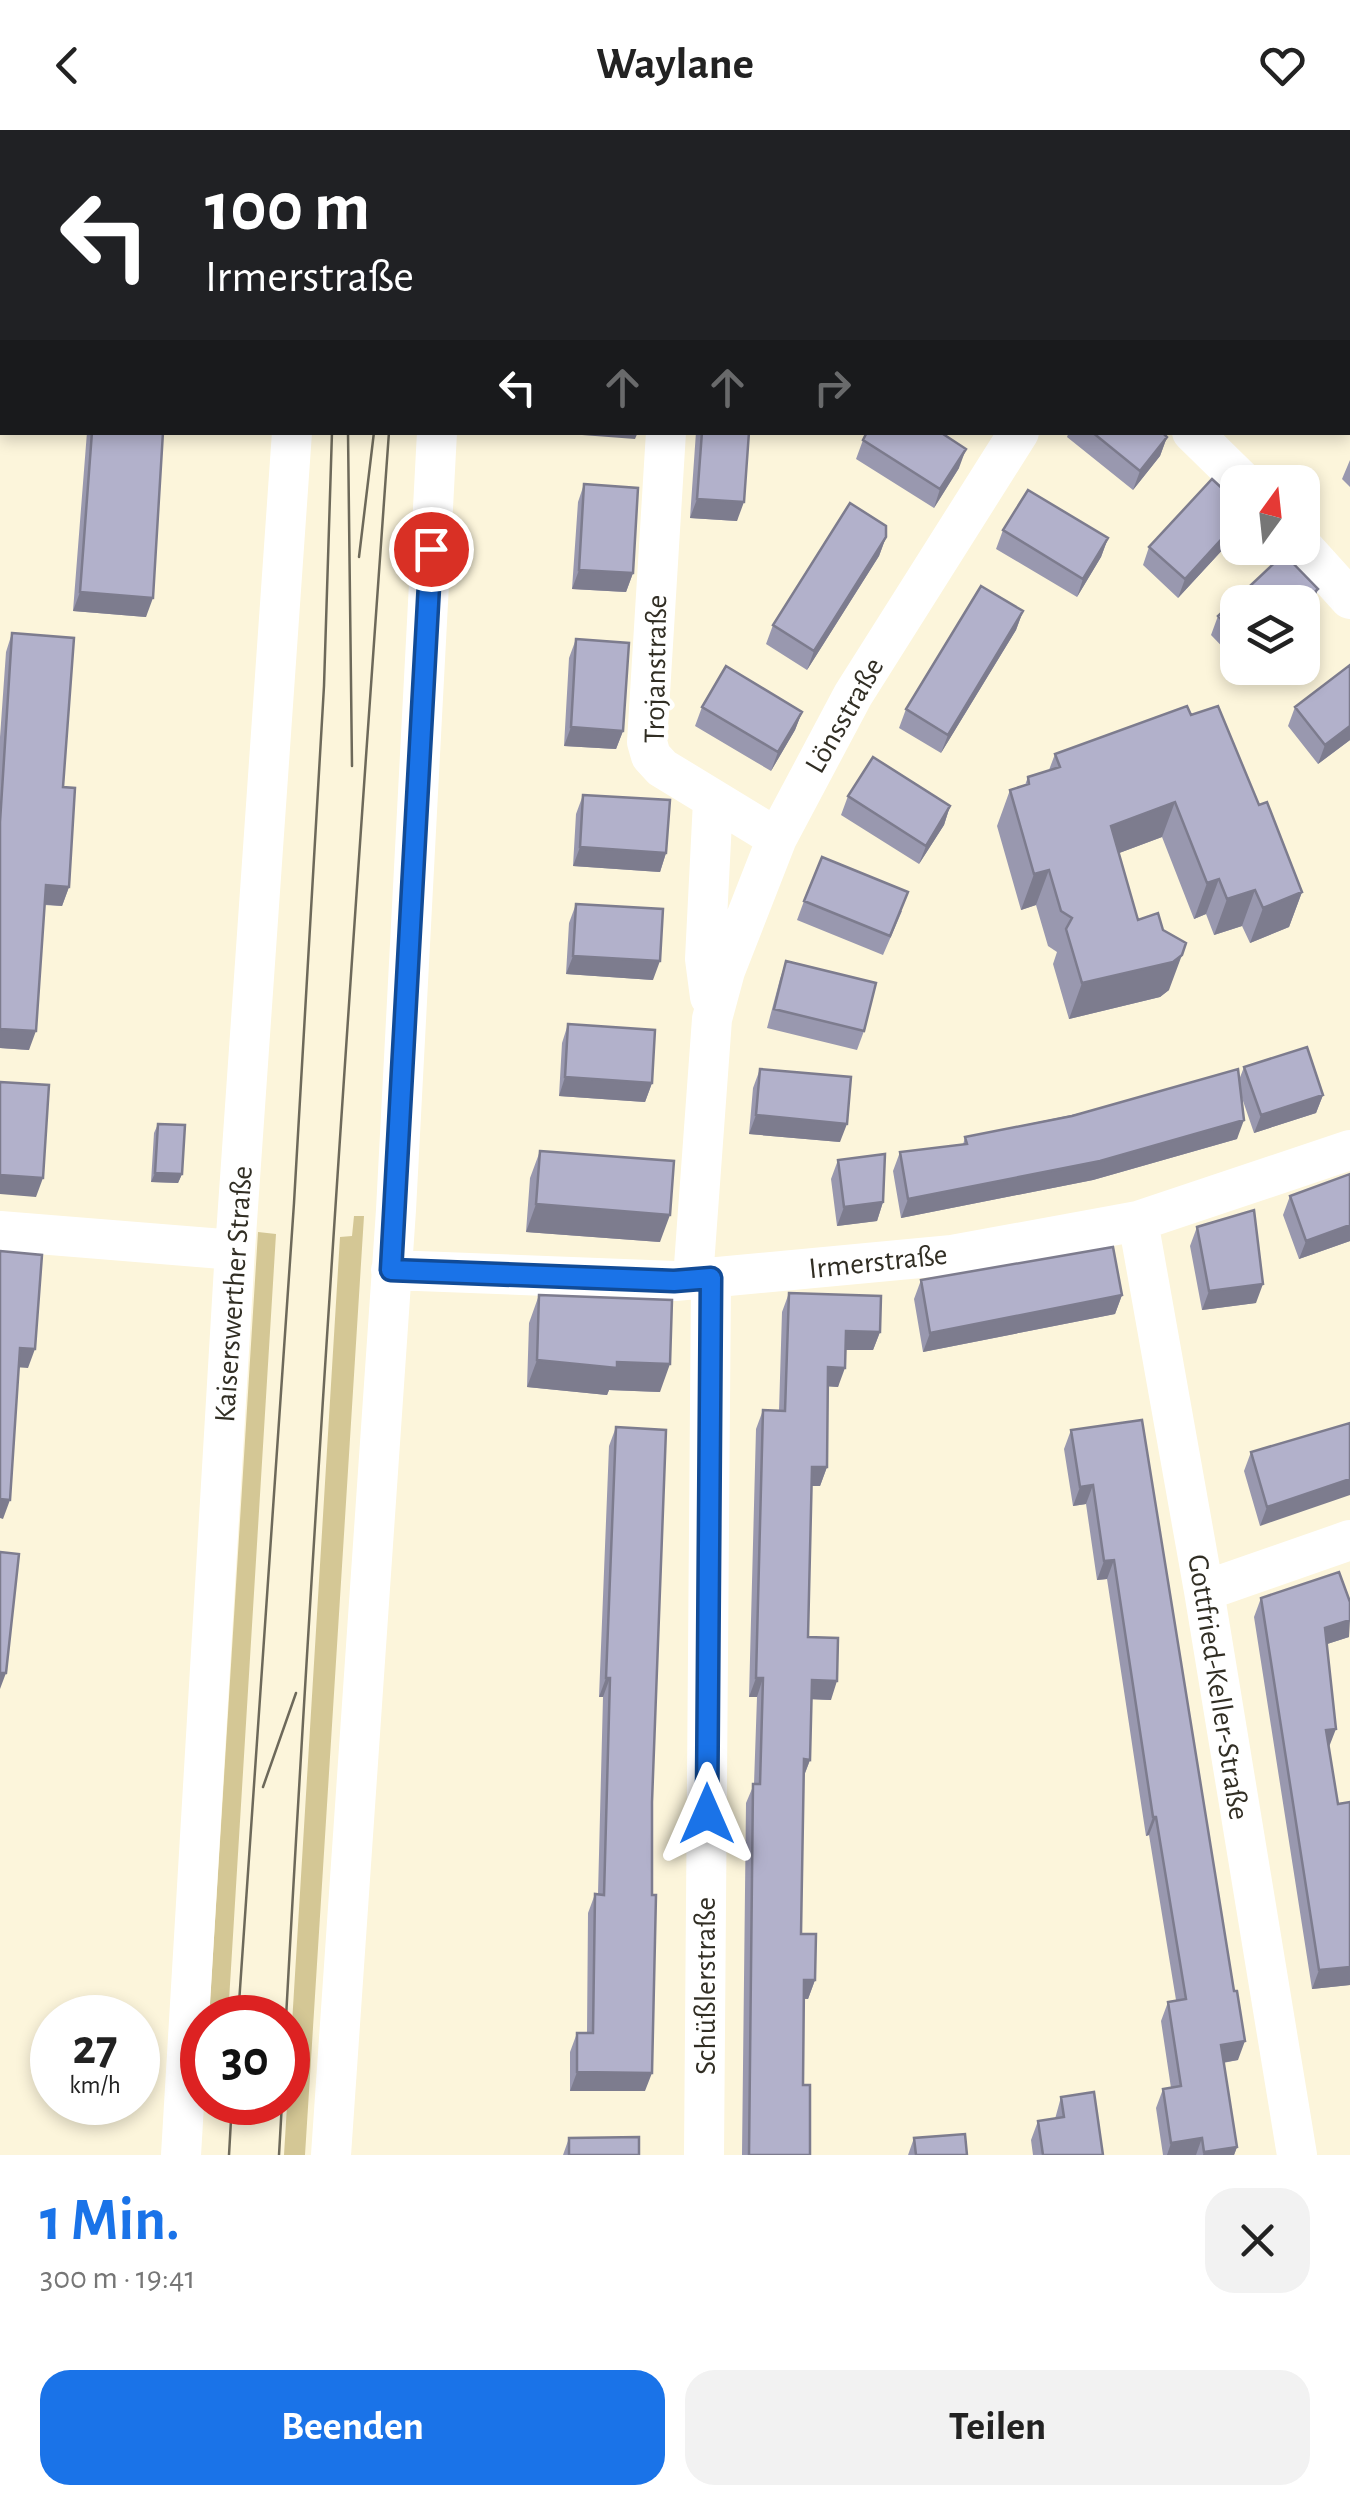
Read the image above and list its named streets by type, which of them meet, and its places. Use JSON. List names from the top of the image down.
{
  "streets": {
    "street": [
      "Trojanstraße",
      "Lönsstraße",
      "Irmerstraße",
      "Kaiserswerther Straße",
      "Gottfried-Keller-Straße",
      "Schüßlerstraße"
    ]
  },
  "crossings": [
    ["Trojanstraße", "Lönsstraße"],
    ["Lönsstraße", "Irmerstraße"],
    ["Lönsstraße", "Schüßlerstraße"],
    ["Irmerstraße", "Gottfried-Keller-Straße"],
    ["Irmerstraße", "Schüßlerstraße"]
  ],
  "north": "top",
  "page": {
    "header": "Waylane",
    "turn": ["100 m", "Irmerstraße"],
    "speed": "27 km/h",
    "limit": "30",
    "heading": ["1 Min.", "300 m · 19:41"],
    "buttons": ["Beenden", "Teilen"]
  }
}
